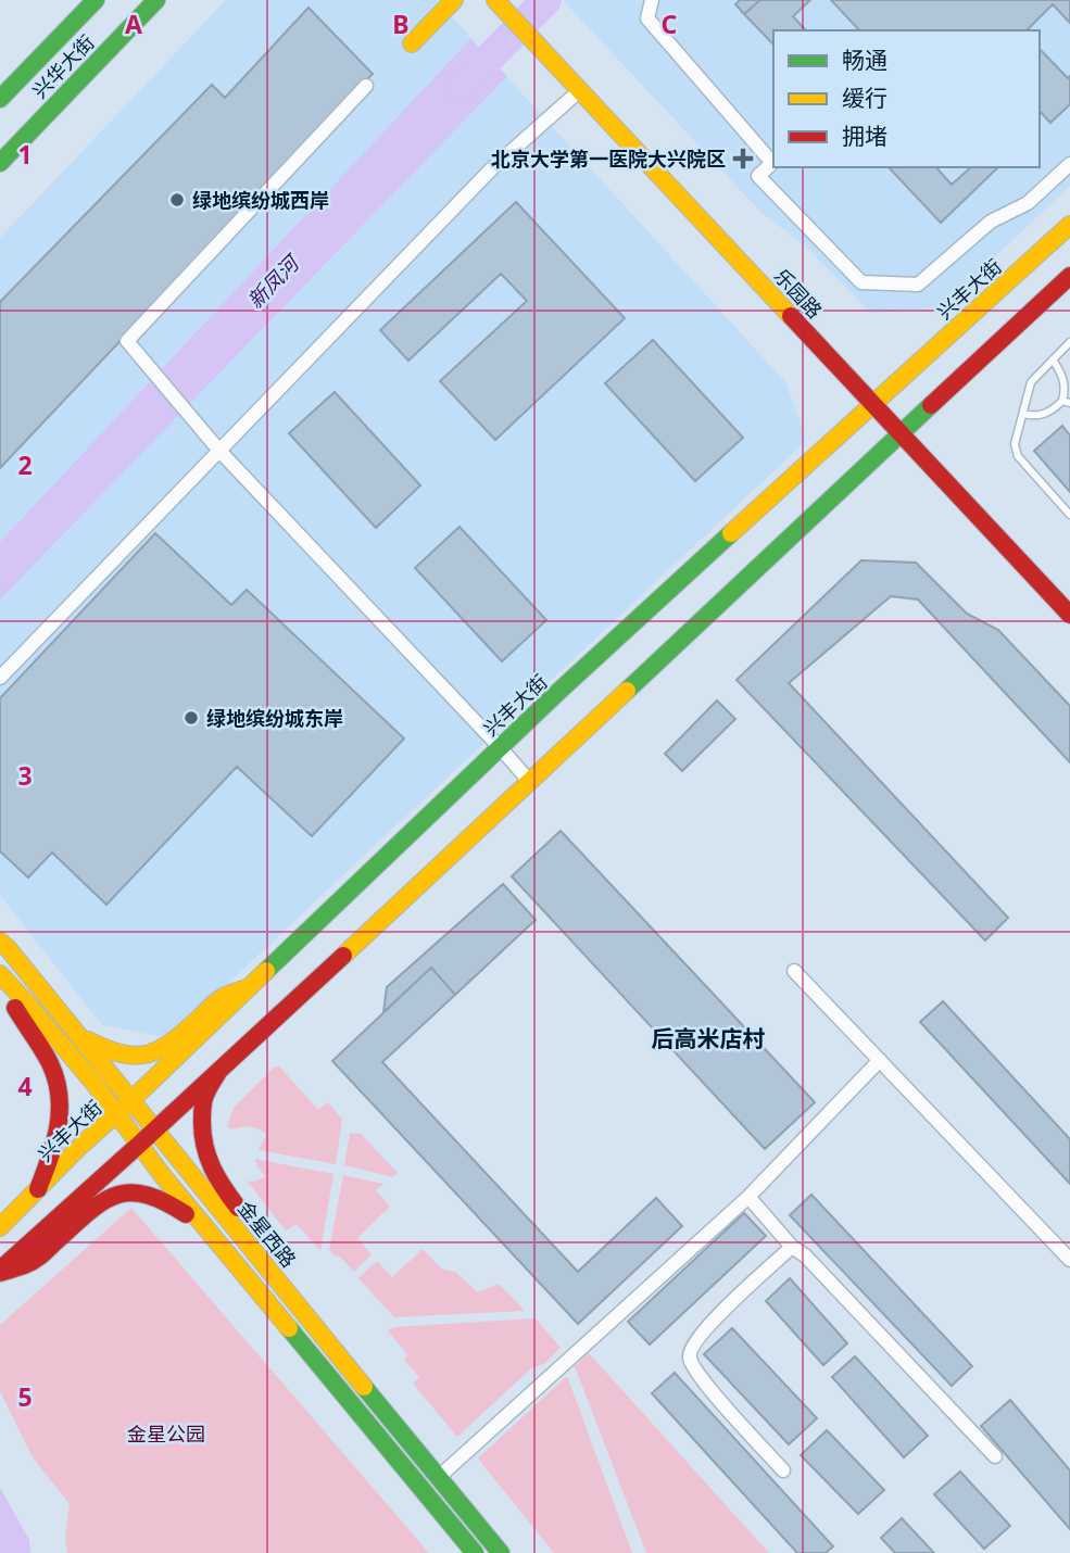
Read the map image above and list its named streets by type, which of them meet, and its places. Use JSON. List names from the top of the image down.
{
  "streets": {
    "main road": [
      "兴华大街",
      "兴丰大街",
      "乐园路",
      "金星西路"
    ]
  },
  "crossings": [
    ["兴丰大街", "乐园路"],
    ["兴丰大街", "金星西路"]
  ],
  "districts": ["后高米店村"],
  "water": ["新凤河"],
  "parks": ["金星公园"],
  "places": {
    "health": ["北京大学第一医院大兴院区"],
    "other": ["绿地缤纷城西岸", "绿地缤纷城东岸"]
  },
  "legend": ["畅通", "缓行", "拥堵"],
  "grid": {
    "columns": ["A", "B", "C"],
    "rows": [
      "1",
      "2",
      "3",
      "4",
      "5"
    ]
  }
}
